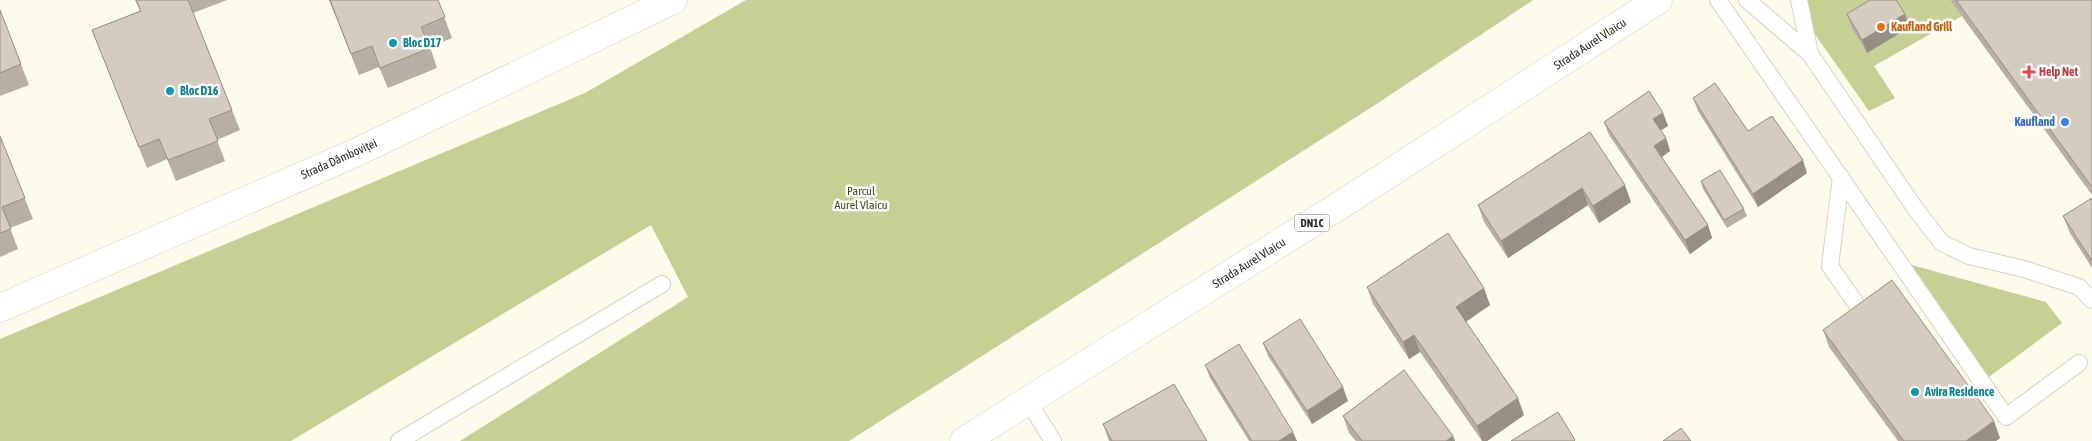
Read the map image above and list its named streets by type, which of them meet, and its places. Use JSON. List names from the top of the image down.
{
  "streets": {
    "main road": ["Strada Aurel Vlaicu", "Strada Dâmboviței", "DN1C"]
  },
  "parks": ["Parcul Aurel Vlaicu"],
  "places": {
    "other": [
      "Kaufland Grill",
      "Bloc D17",
      "Bloc D16",
      "Kaufland",
      "Avira Residence"
    ],
    "health": ["Help Net"]
  }
}
